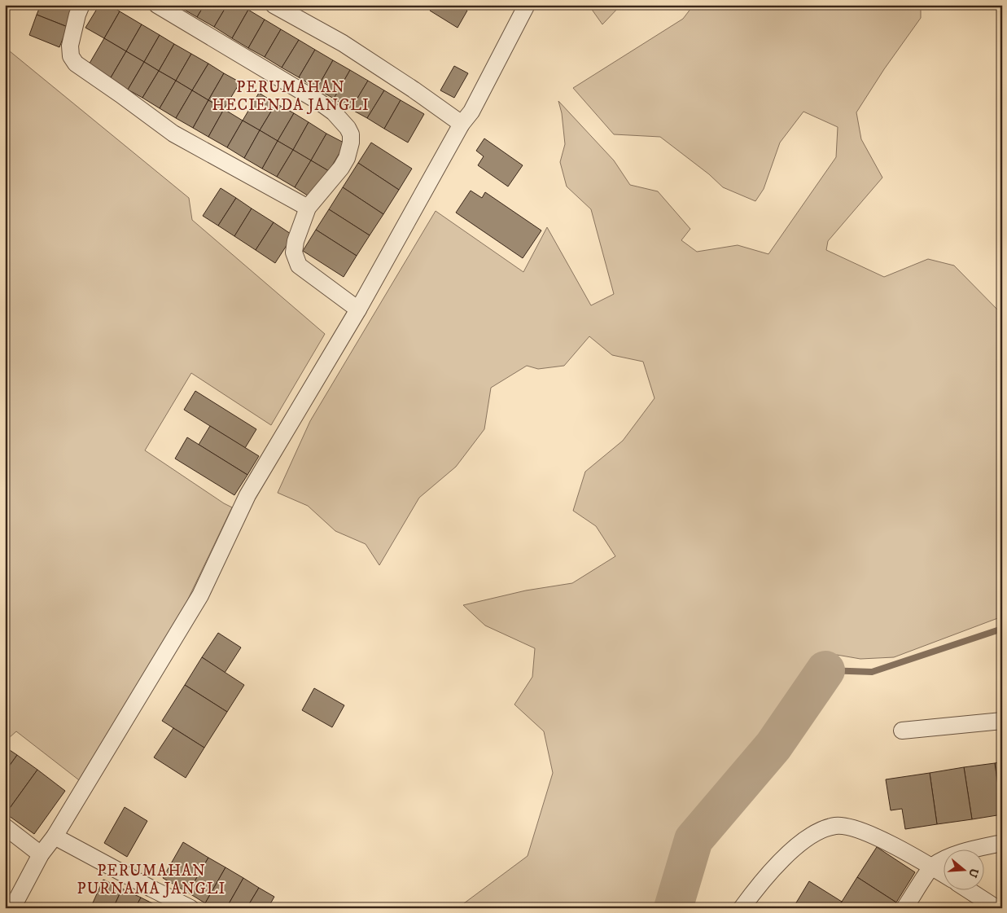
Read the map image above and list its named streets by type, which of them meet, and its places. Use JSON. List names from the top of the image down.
{
  "districts": ["PERUMAHAN HECIENDA JANGLI", "PERUMAHAN PURNAMA JANGLI"],
  "north": "right"
}
